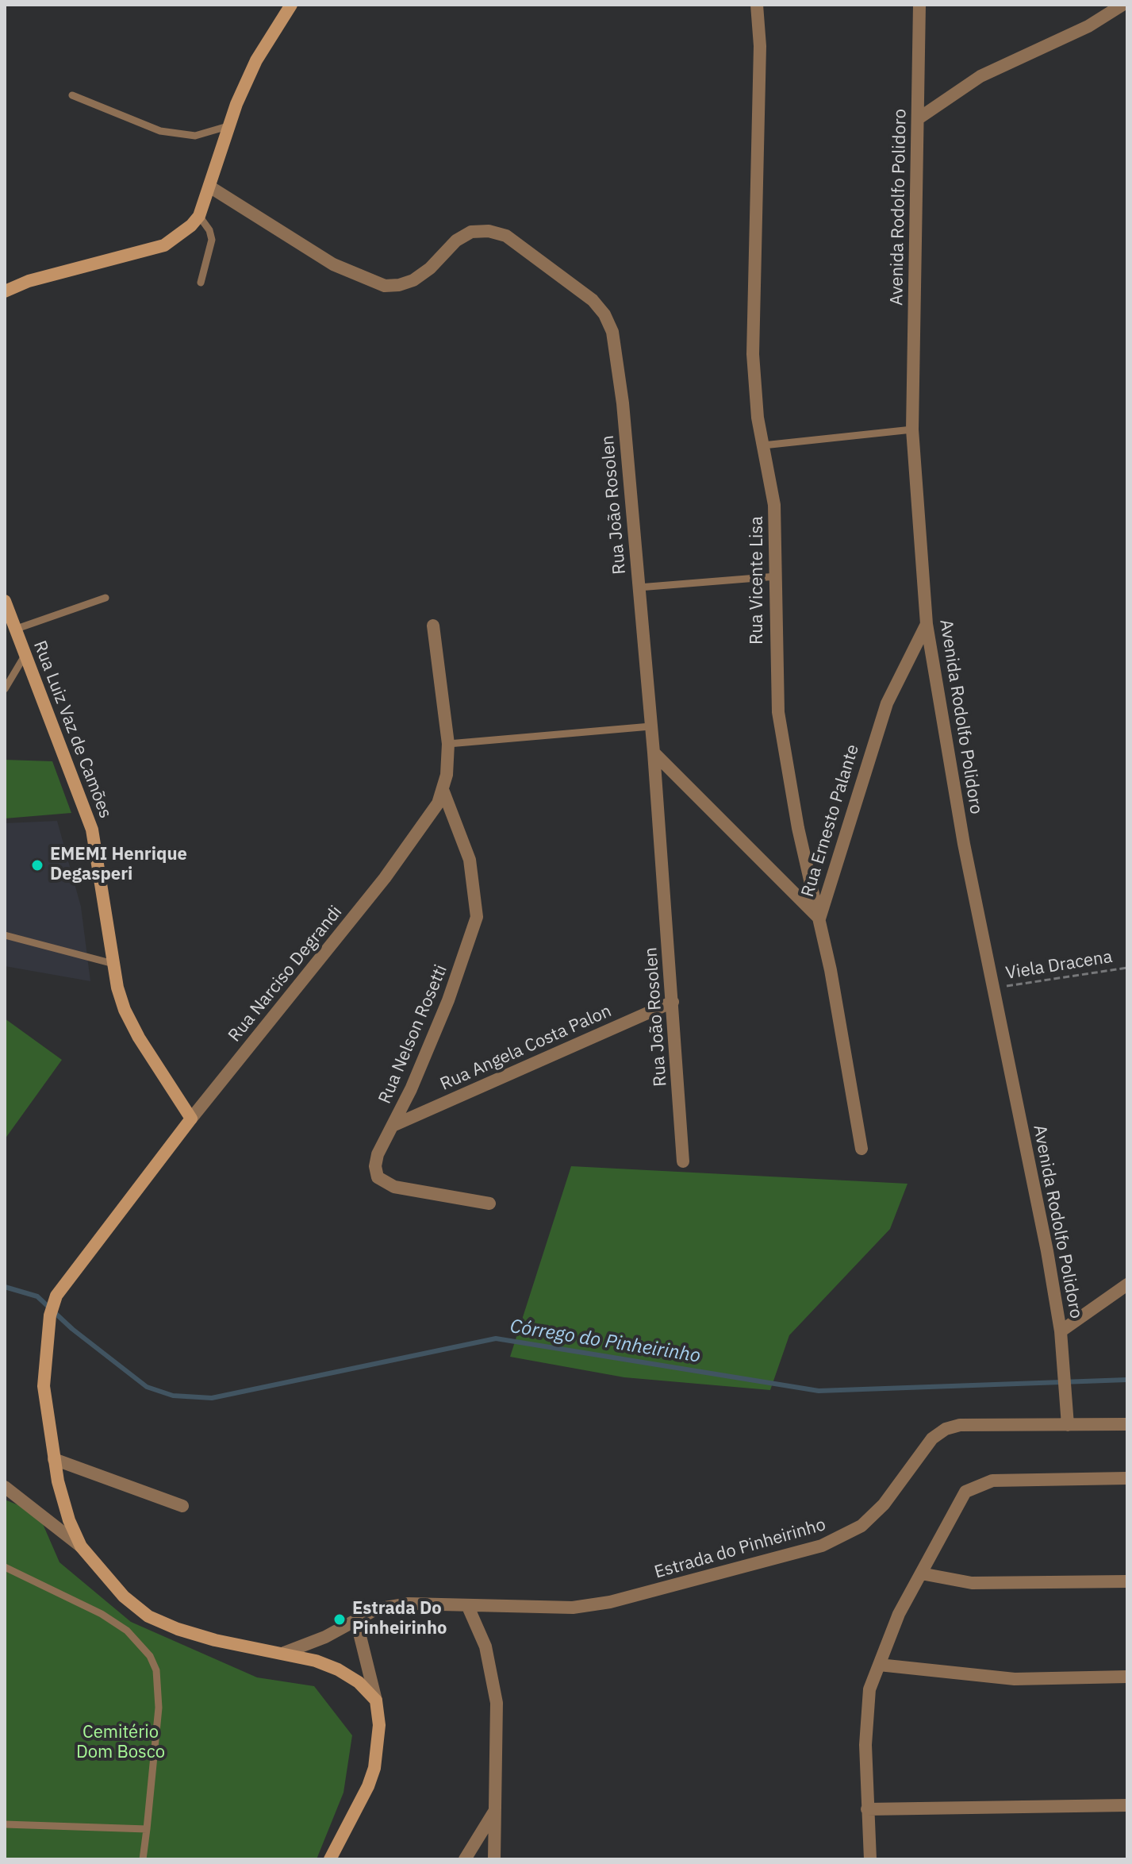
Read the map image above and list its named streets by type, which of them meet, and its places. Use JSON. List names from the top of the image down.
{
  "streets": {
    "main road": ["Rua Luiz Vaz de Camões", "Rua Narciso Degrandi"],
    "street": [
      "Avenida Rodolfo Polidoro",
      "Rua João Rosolen",
      "Rua Vicente Lisa",
      "Rua Ernesto Palante",
      "Rua Nelson Rosetti",
      "Rua Angela Costa Palon",
      "Estrada do Pinheirinho"
    ],
    "path": ["Viela Dracena"]
  },
  "crossings": [
    ["Avenida Rodolfo Polidoro", "Rua Ernesto Palante"],
    ["Avenida Rodolfo Polidoro", "Viela Dracena"],
    ["Avenida Rodolfo Polidoro", "Estrada do Pinheirinho"],
    ["Rua João Rosolen", "Rua Ernesto Palante"],
    ["Rua João Rosolen", "Rua Angela Costa Palon"],
    ["Rua Vicente Lisa", "Rua Ernesto Palante"],
    ["Rua Luiz Vaz de Camões", "Rua Narciso Degrandi"],
    ["Rua Narciso Degrandi", "Rua Nelson Rosetti"],
    ["Rua Narciso Degrandi", "Estrada do Pinheirinho"],
    ["Rua Nelson Rosetti", "Rua Angela Costa Palon"]
  ],
  "water": ["Córrego do Pinheirinho"],
  "parks": ["Cemitério Dom Bosco"],
  "places": ["EMEMI Henrique Degasperi", "Estrada Do Pinheirinho"]
}
